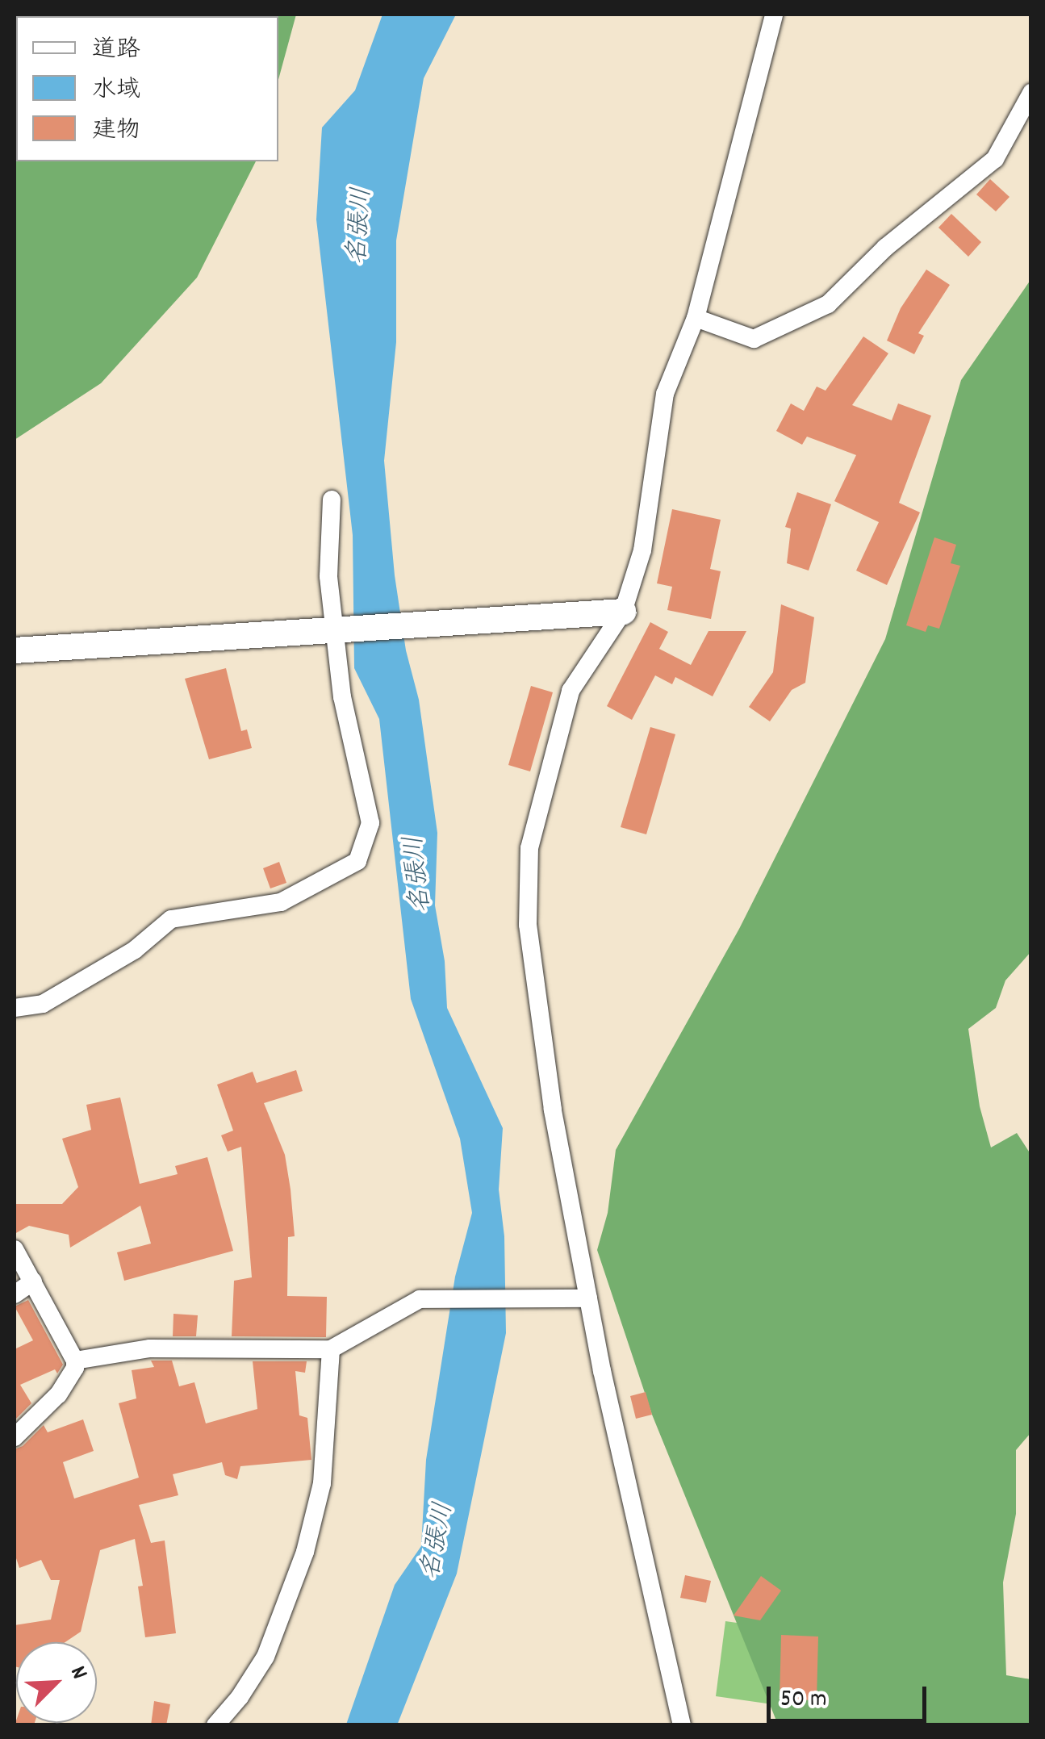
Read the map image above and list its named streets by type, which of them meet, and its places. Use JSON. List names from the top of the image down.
{
  "water": ["名張川"],
  "legend": ["道路", "水域", "建物"],
  "scale_bar": "50 m",
  "north": "top right"
}
